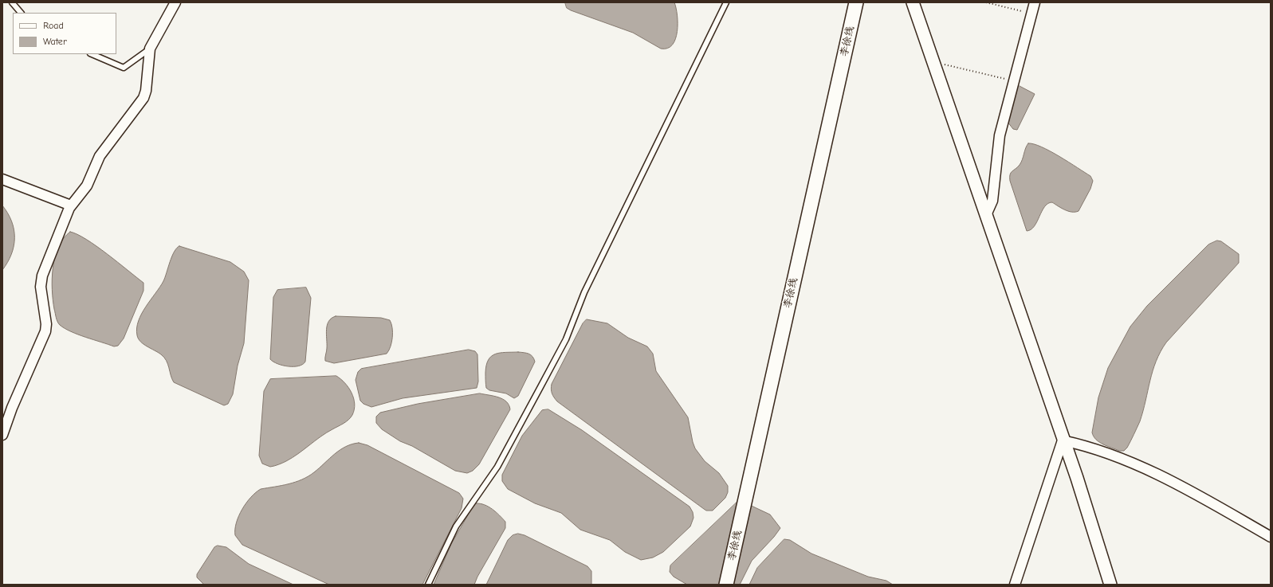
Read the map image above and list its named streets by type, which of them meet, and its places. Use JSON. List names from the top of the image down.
{
  "streets": {
    "main road": ["李徐线"]
  },
  "legend": ["Road", "Water"]
}
